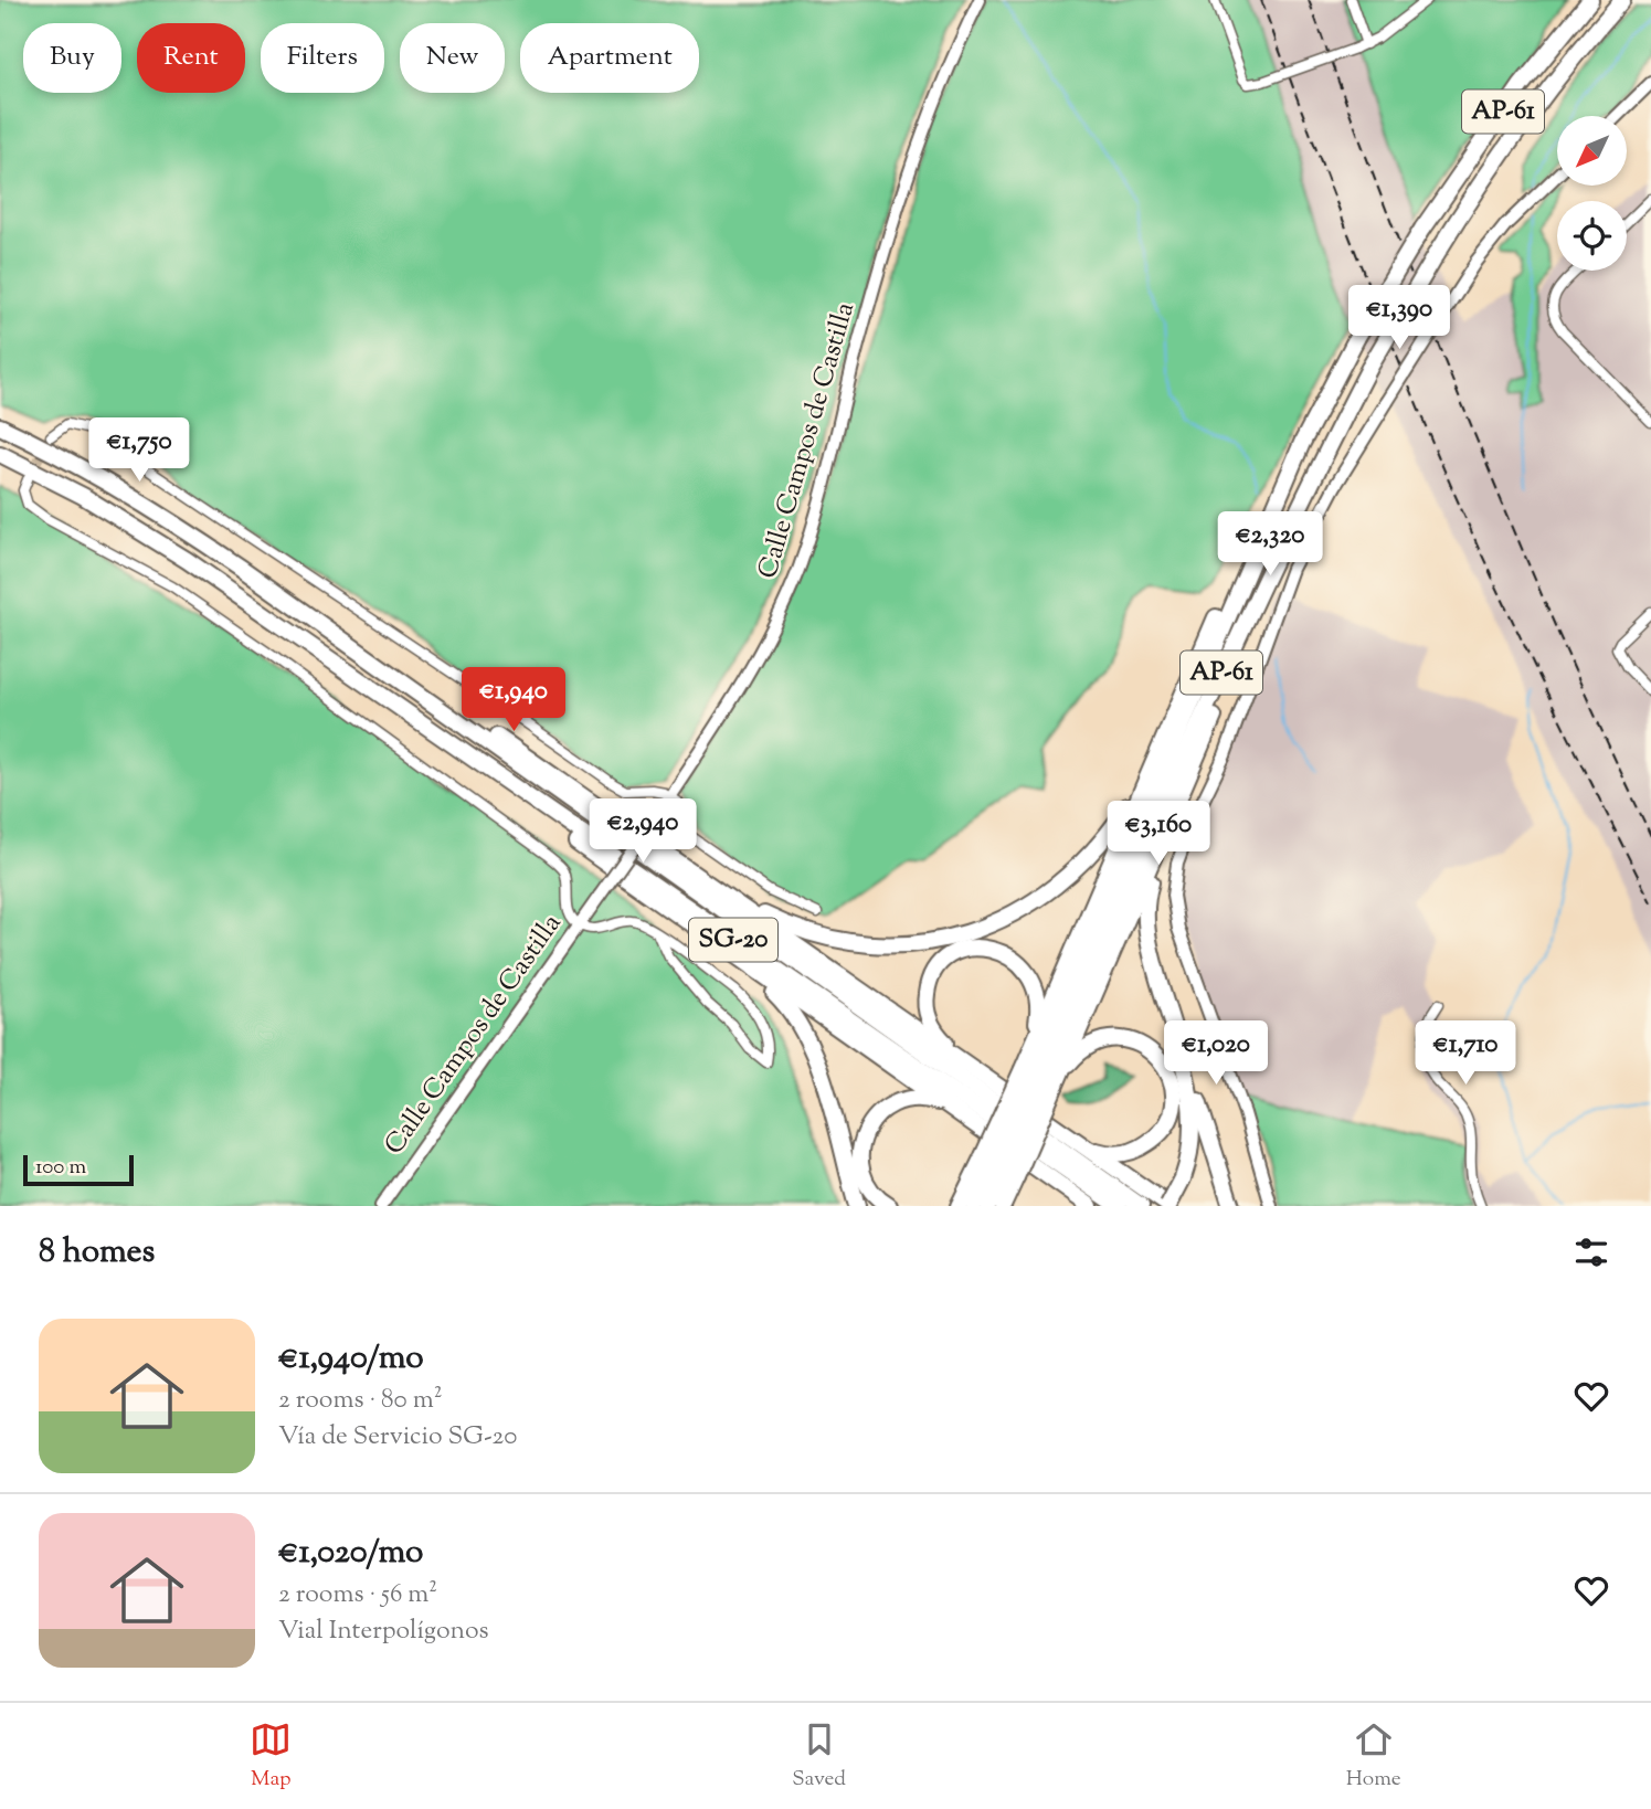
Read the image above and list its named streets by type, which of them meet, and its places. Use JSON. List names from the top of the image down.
{
  "streets": {
    "highway": ["AP-61", "SG-20"],
    "main road": ["Calle Campos de Castilla"]
  },
  "scale_bar": "100 m",
  "north": "bottom left",
  "page": {
    "chip": [
      "Buy",
      "Rent",
      "Filters",
      "New",
      "Apartment"
    ],
    "price": [
      "€1,390",
      "€1,750",
      "€2,320",
      "€1,940",
      "€2,940",
      "€3,160",
      "€1,020",
      "€1,710"
    ],
    "scale": "100 m",
    "heading": "8 homes",
    "list": [
      {
        "name": "€1,940/mo",
        "note": "2 rooms · 80 m² · Vía de Servicio SG-20"
      },
      {
        "name": "€1,020/mo",
        "note": "2 rooms · 56 m² · Vial Interpolígonos"
      }
    ],
    "tabs": ["Map", "Saved", "Home"]
  }
}
